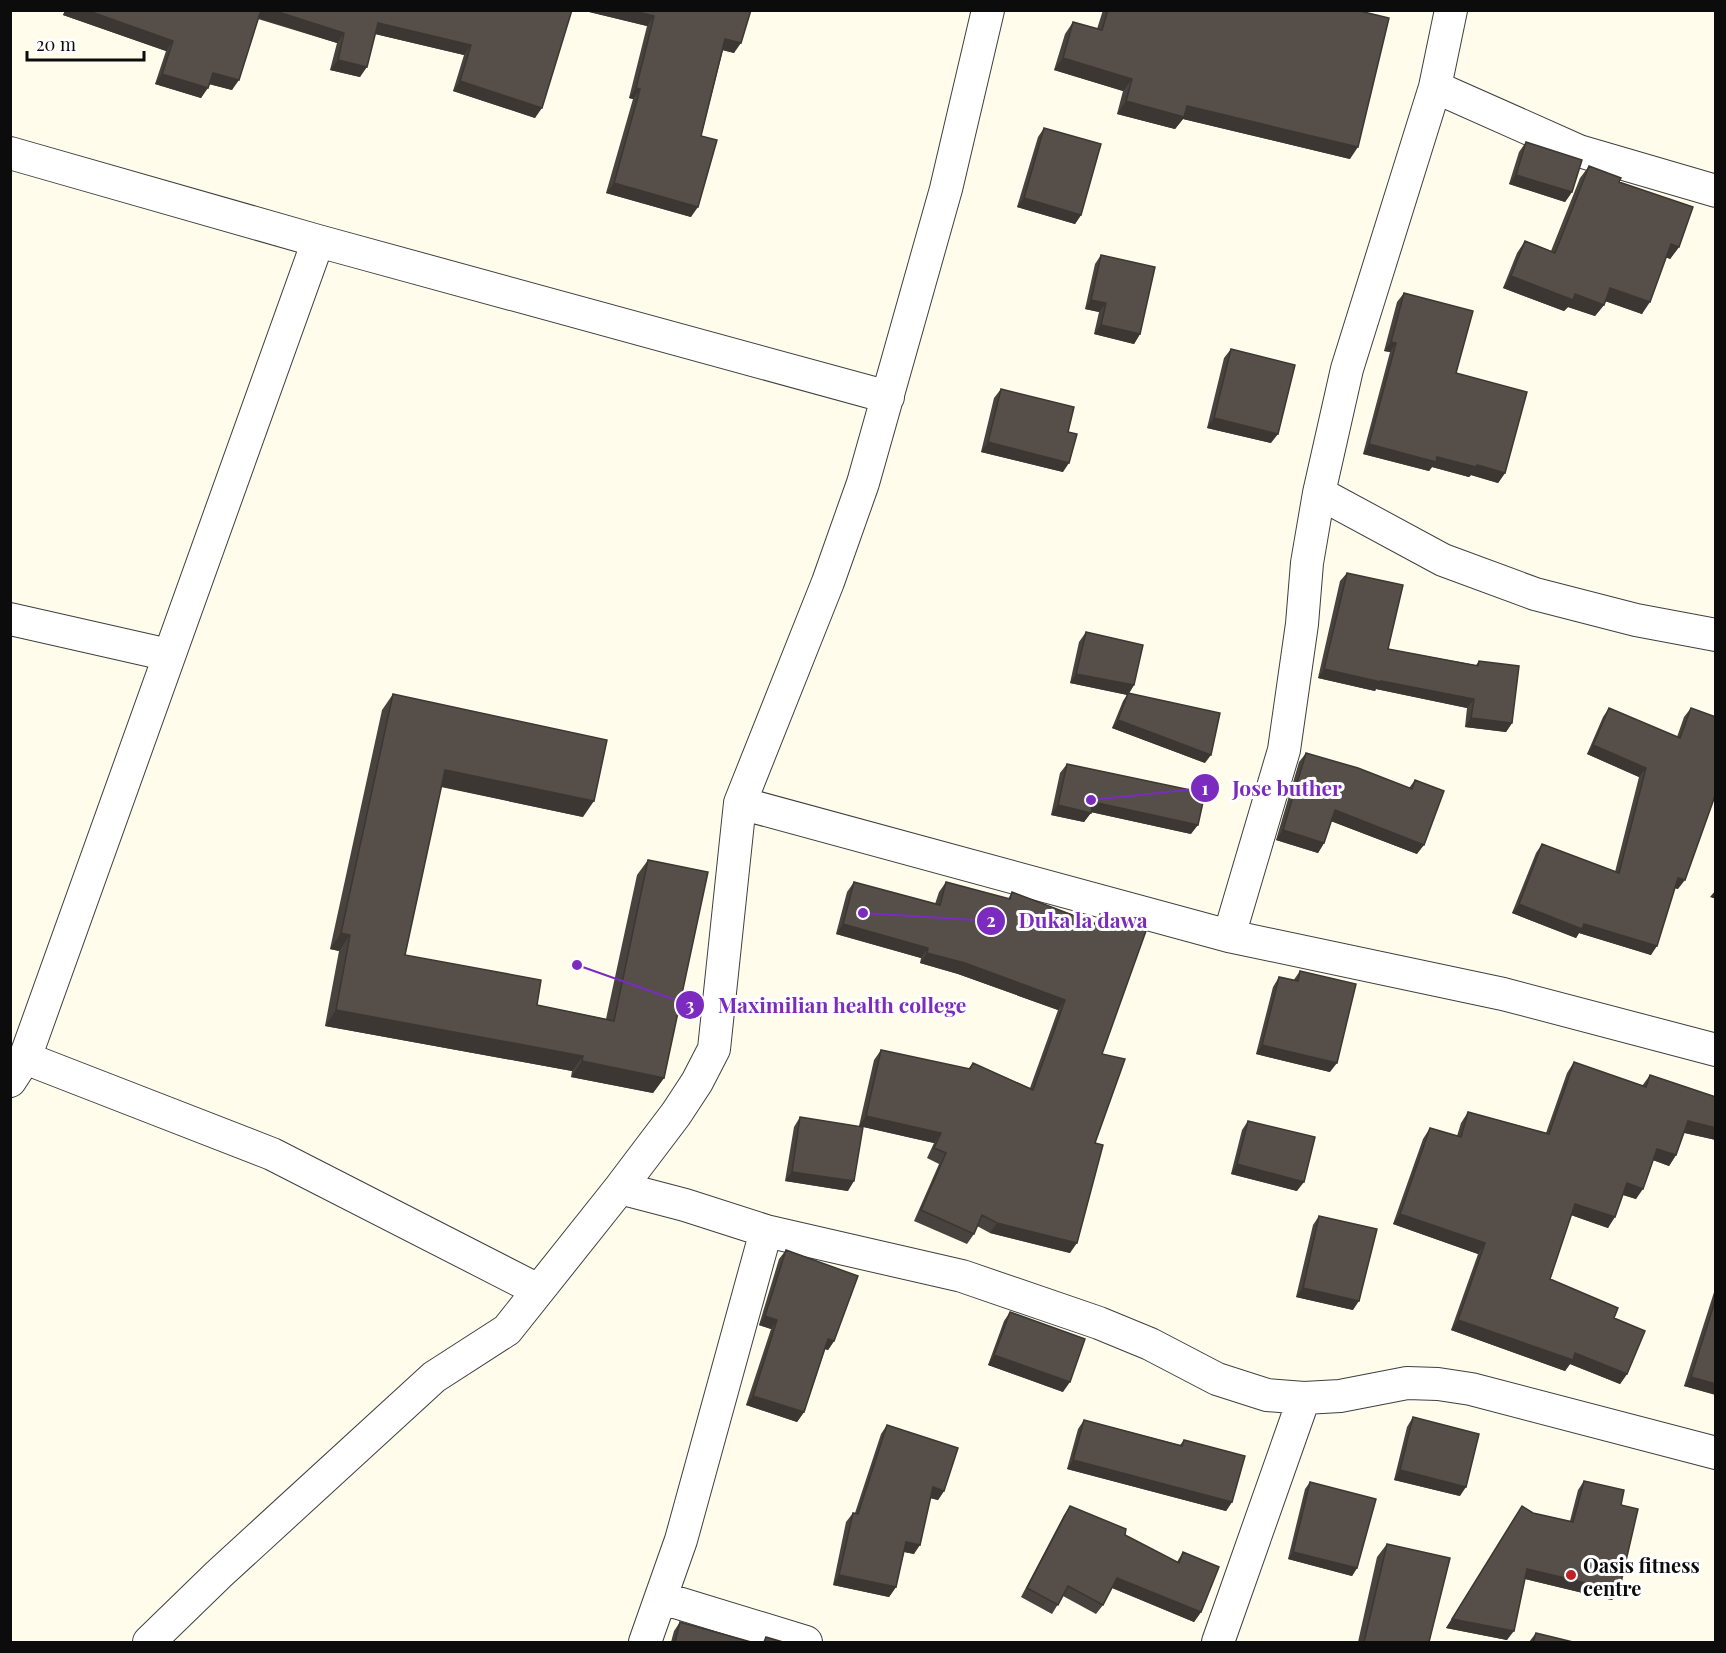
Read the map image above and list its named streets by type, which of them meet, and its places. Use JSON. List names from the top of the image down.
{
  "places": [
    "Jose buther",
    "Duka la dawa",
    "Maximilian health college",
    "Oasis fitness centre"
  ],
  "scale_bar": "20 m"
}
